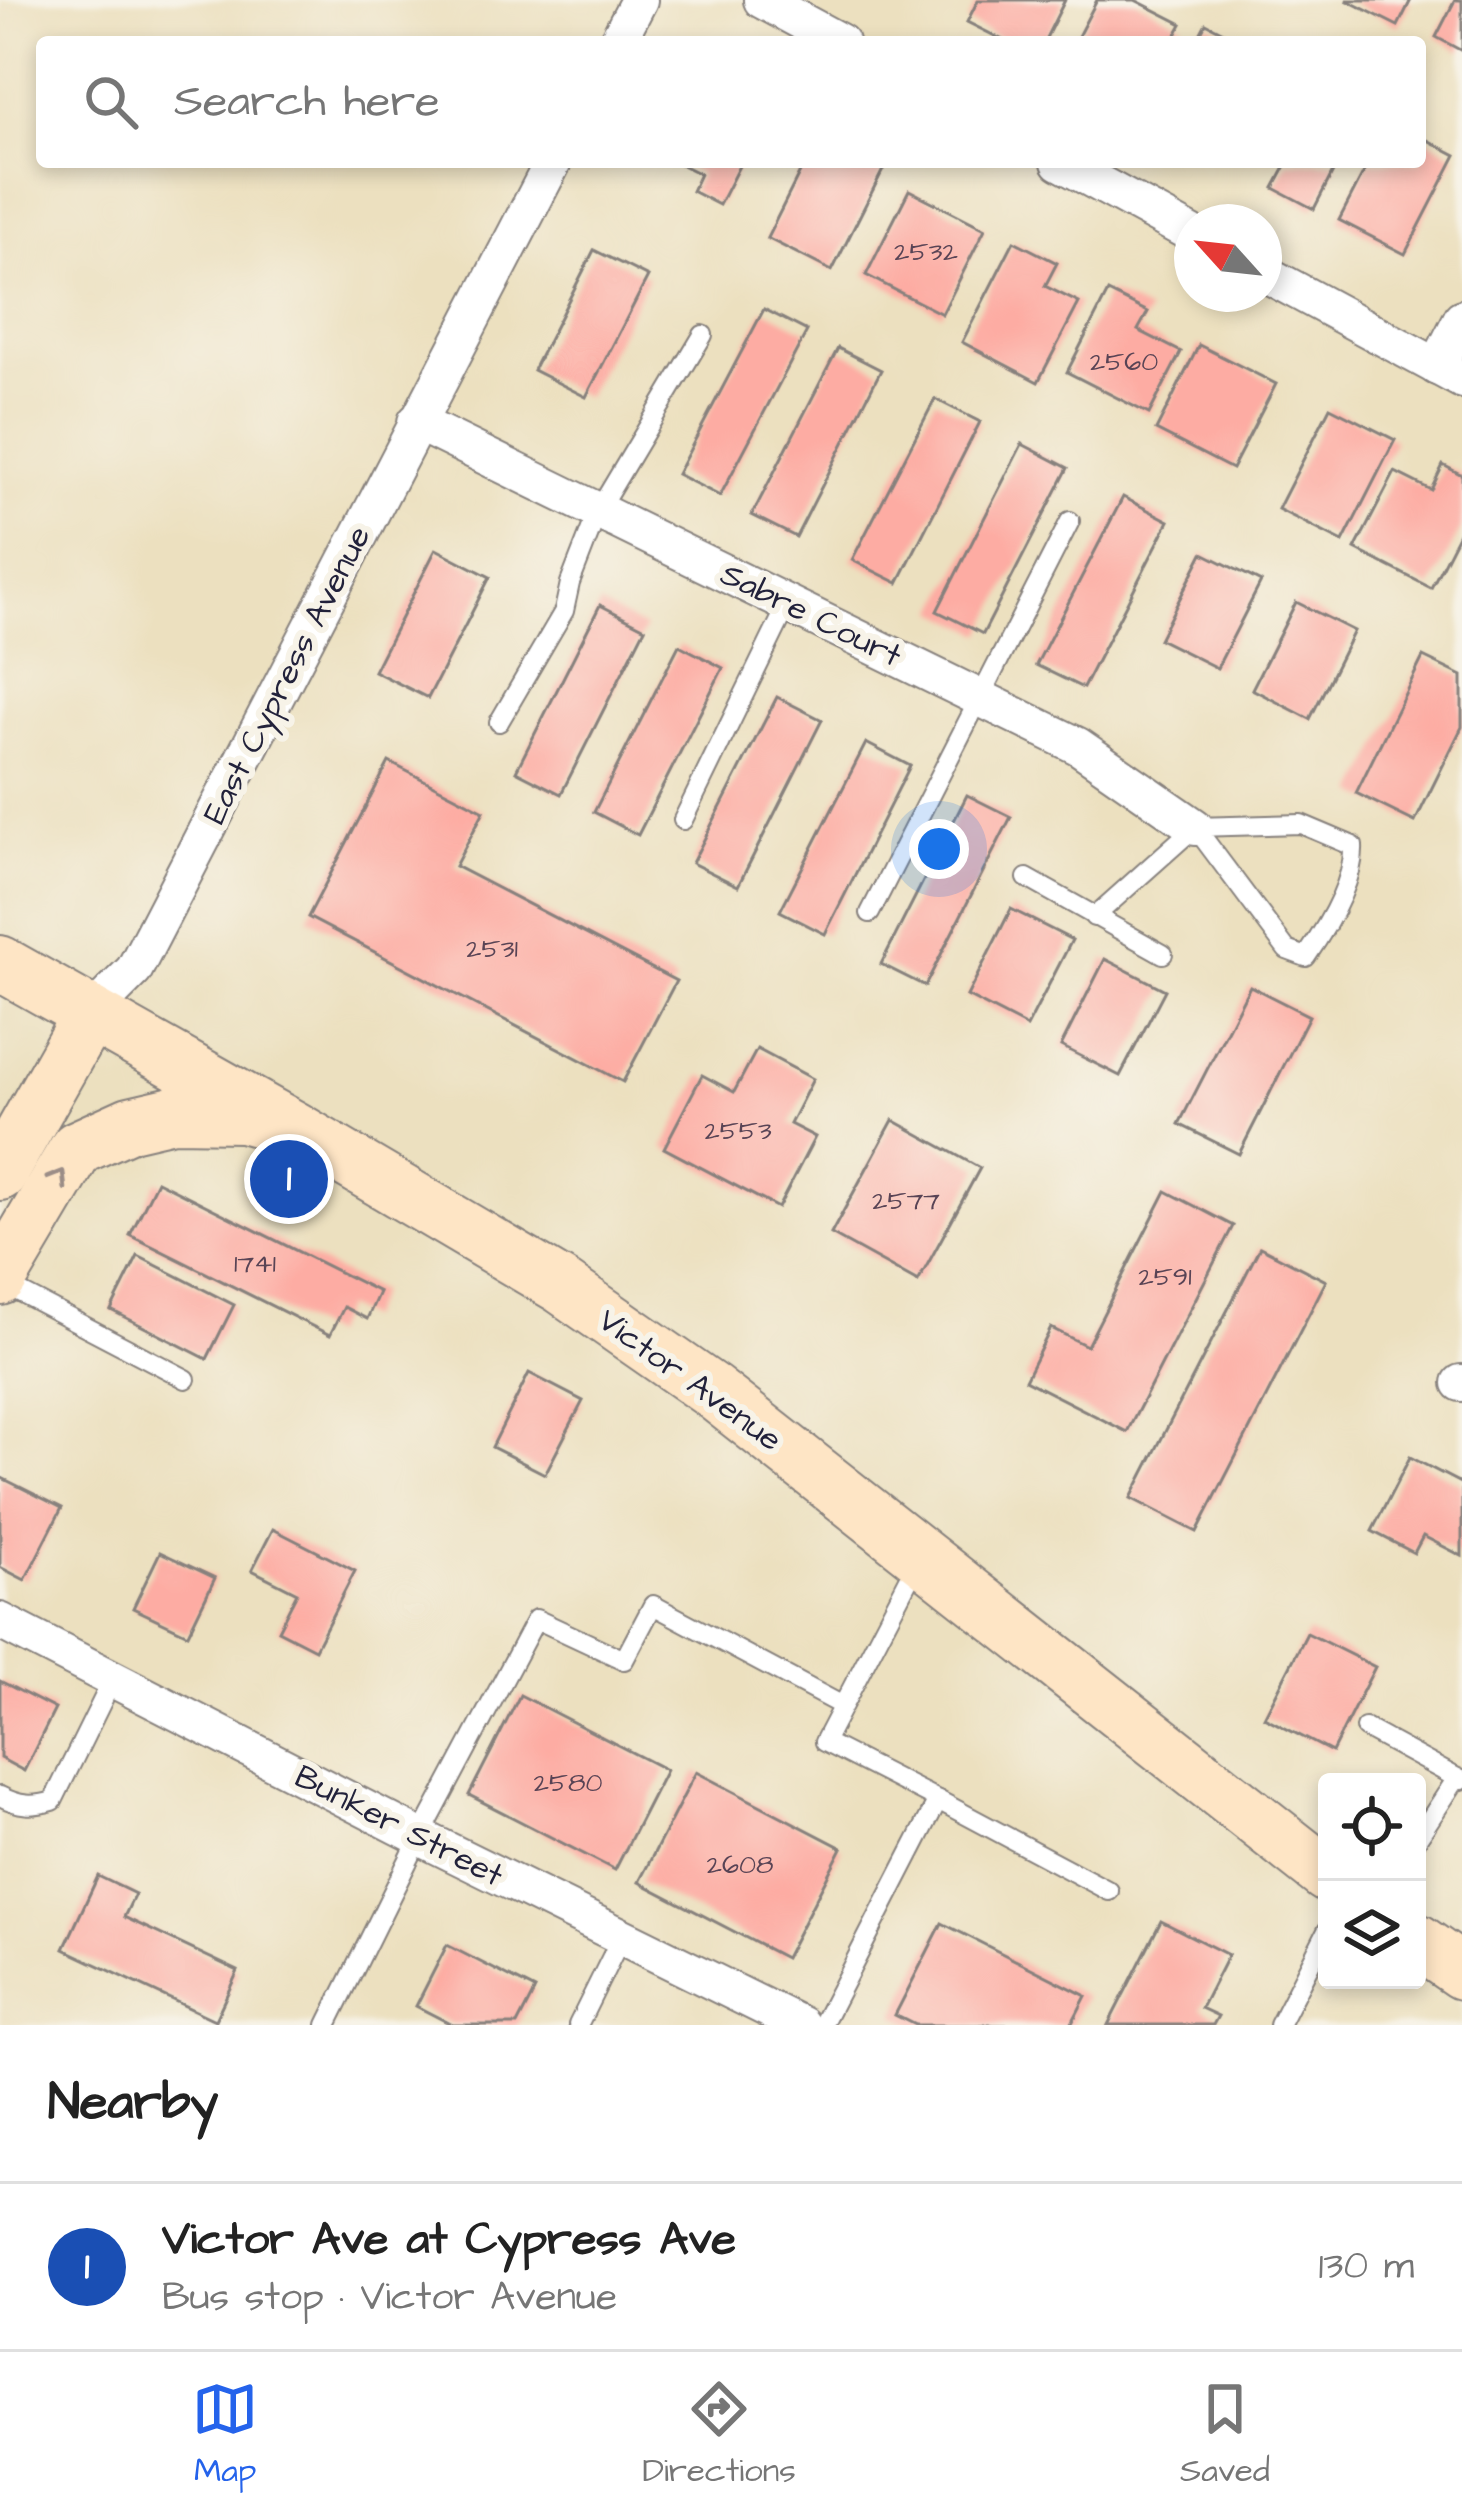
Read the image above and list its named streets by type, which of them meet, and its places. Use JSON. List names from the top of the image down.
{
  "streets": {
    "main road": ["East Cypress Avenue", "Victor Avenue"],
    "street": ["Sabre Court", "Bunker Street"]
  },
  "crossings": [
    ["Sabre Court", "East Cypress Avenue"],
    ["East Cypress Avenue", "Victor Avenue"]
  ],
  "house_numbers": [
    "2532",
    "2560",
    "2531",
    "2553",
    "2577",
    "1741",
    "2591",
    "2580",
    "2608"
  ],
  "north": "top left",
  "page": {
    "search": "Search here",
    "pins": "1",
    "heading": "Nearby",
    "list": [
      {
        "mark": "1",
        "name": "Victor Ave at Cypress Ave",
        "note": "Bus stop · Victor Avenue",
        "value": "130 m"
      }
    ],
    "nav": ["Map", "Directions", "Saved"]
  }
}
